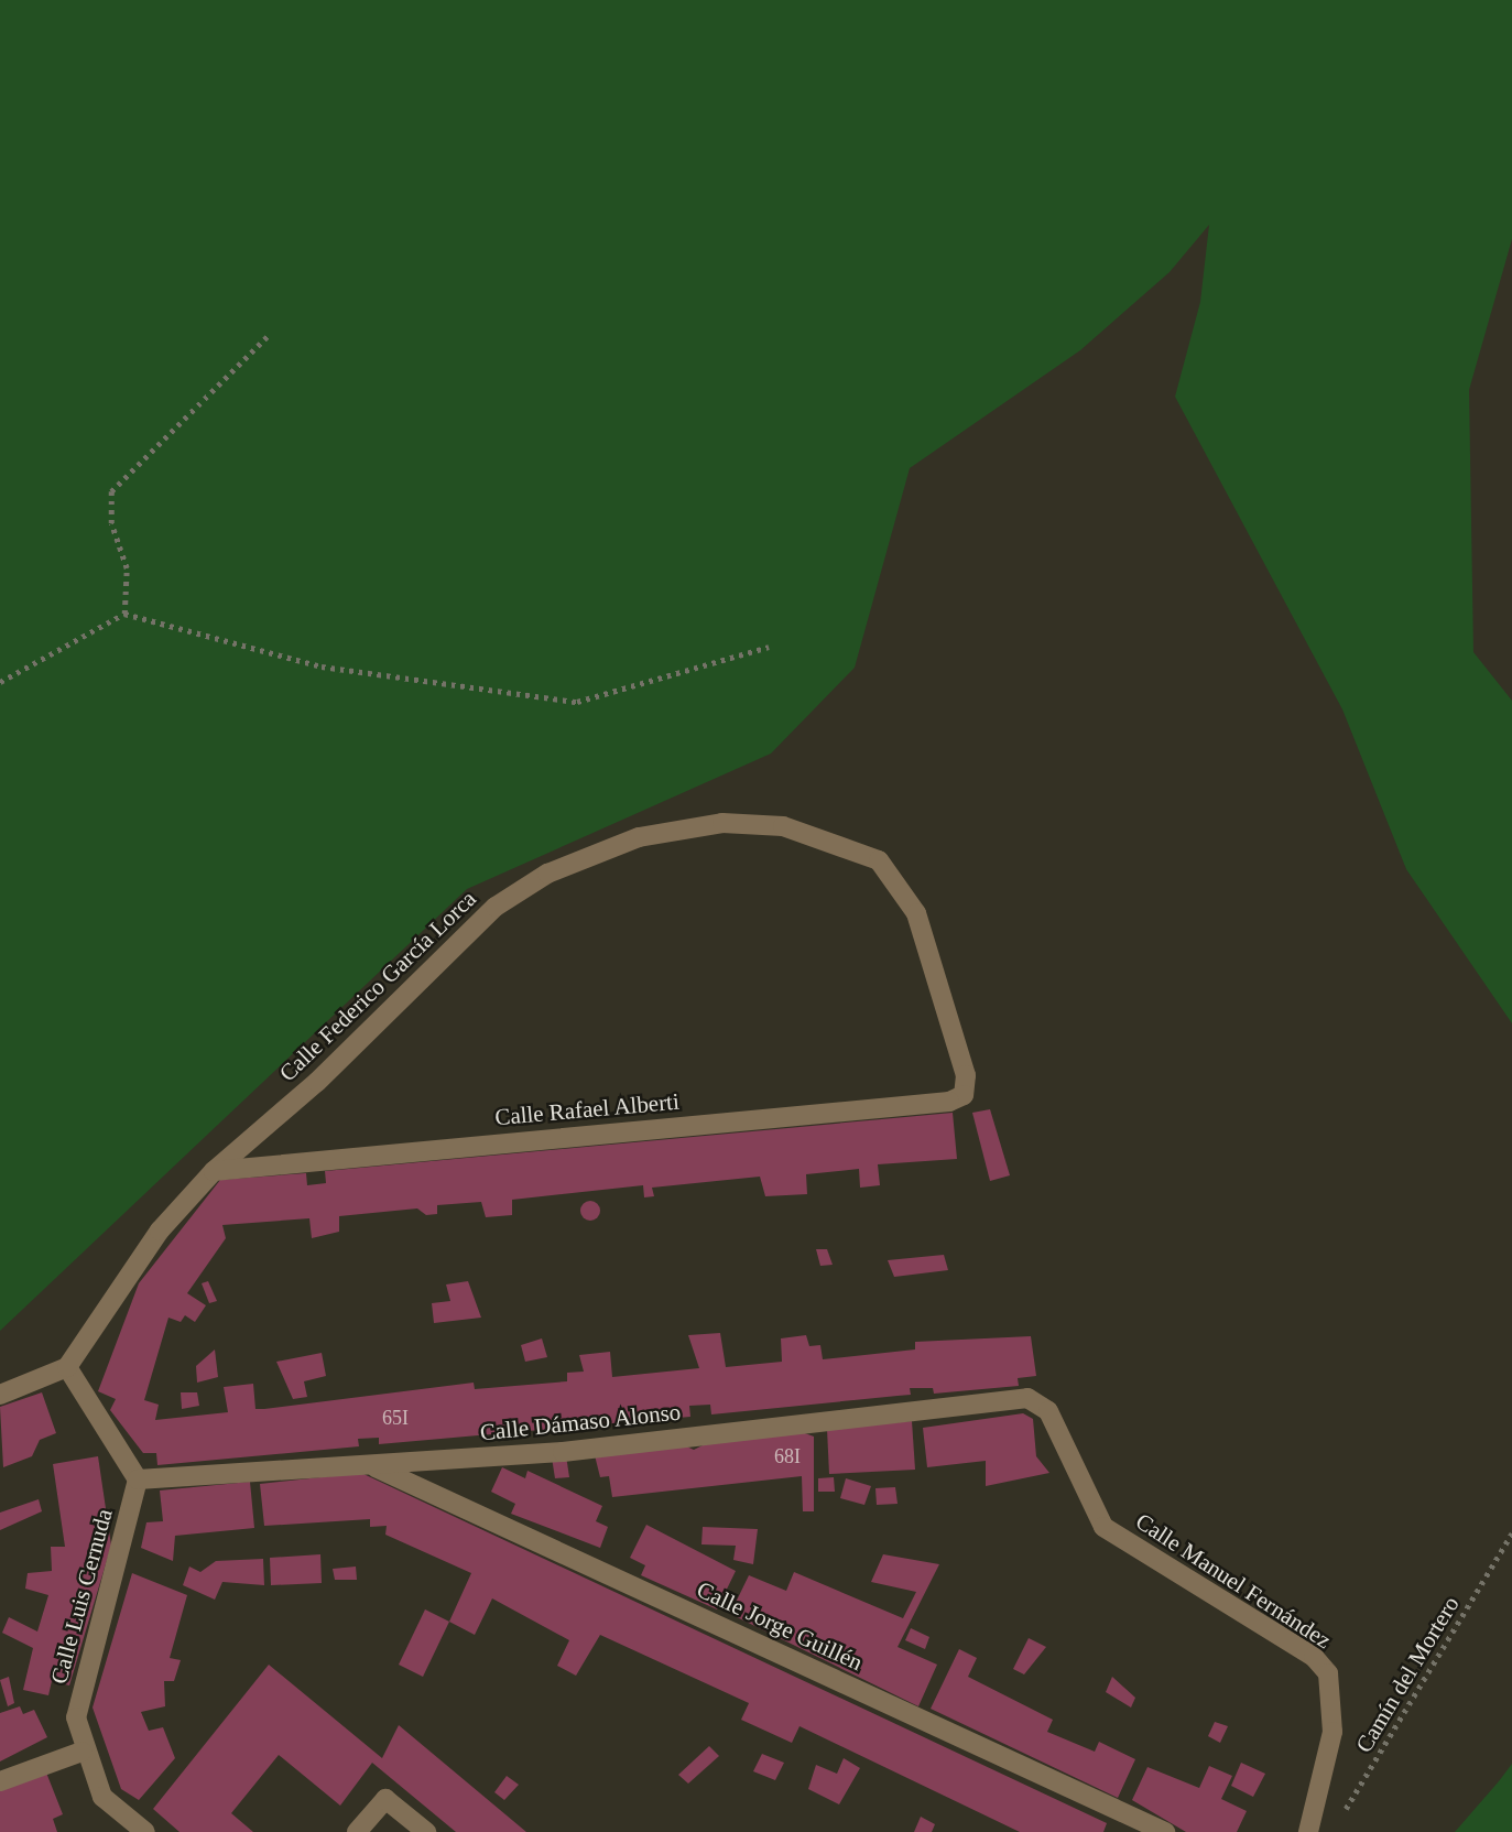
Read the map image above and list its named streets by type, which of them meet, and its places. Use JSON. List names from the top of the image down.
{
  "streets": {
    "street": [
      "Calle Federico García Lorca",
      "Calle Rafael Alberti",
      "Calle Dámaso Alonso",
      "Calle Manuel Fernández",
      "Calle Luis Cernuda",
      "Calle Jorge Guillén"
    ],
    "path": ["Camín del Mortero"]
  },
  "crossings": [
    ["Calle Federico García Lorca", "Calle Rafael Alberti"],
    ["Calle Dámaso Alonso", "Calle Manuel Fernández"],
    ["Calle Dámaso Alonso", "Calle Luis Cernuda"],
    ["Calle Dámaso Alonso", "Calle Jorge Guillén"]
  ],
  "house_numbers": ["65I", "68I"]
}
